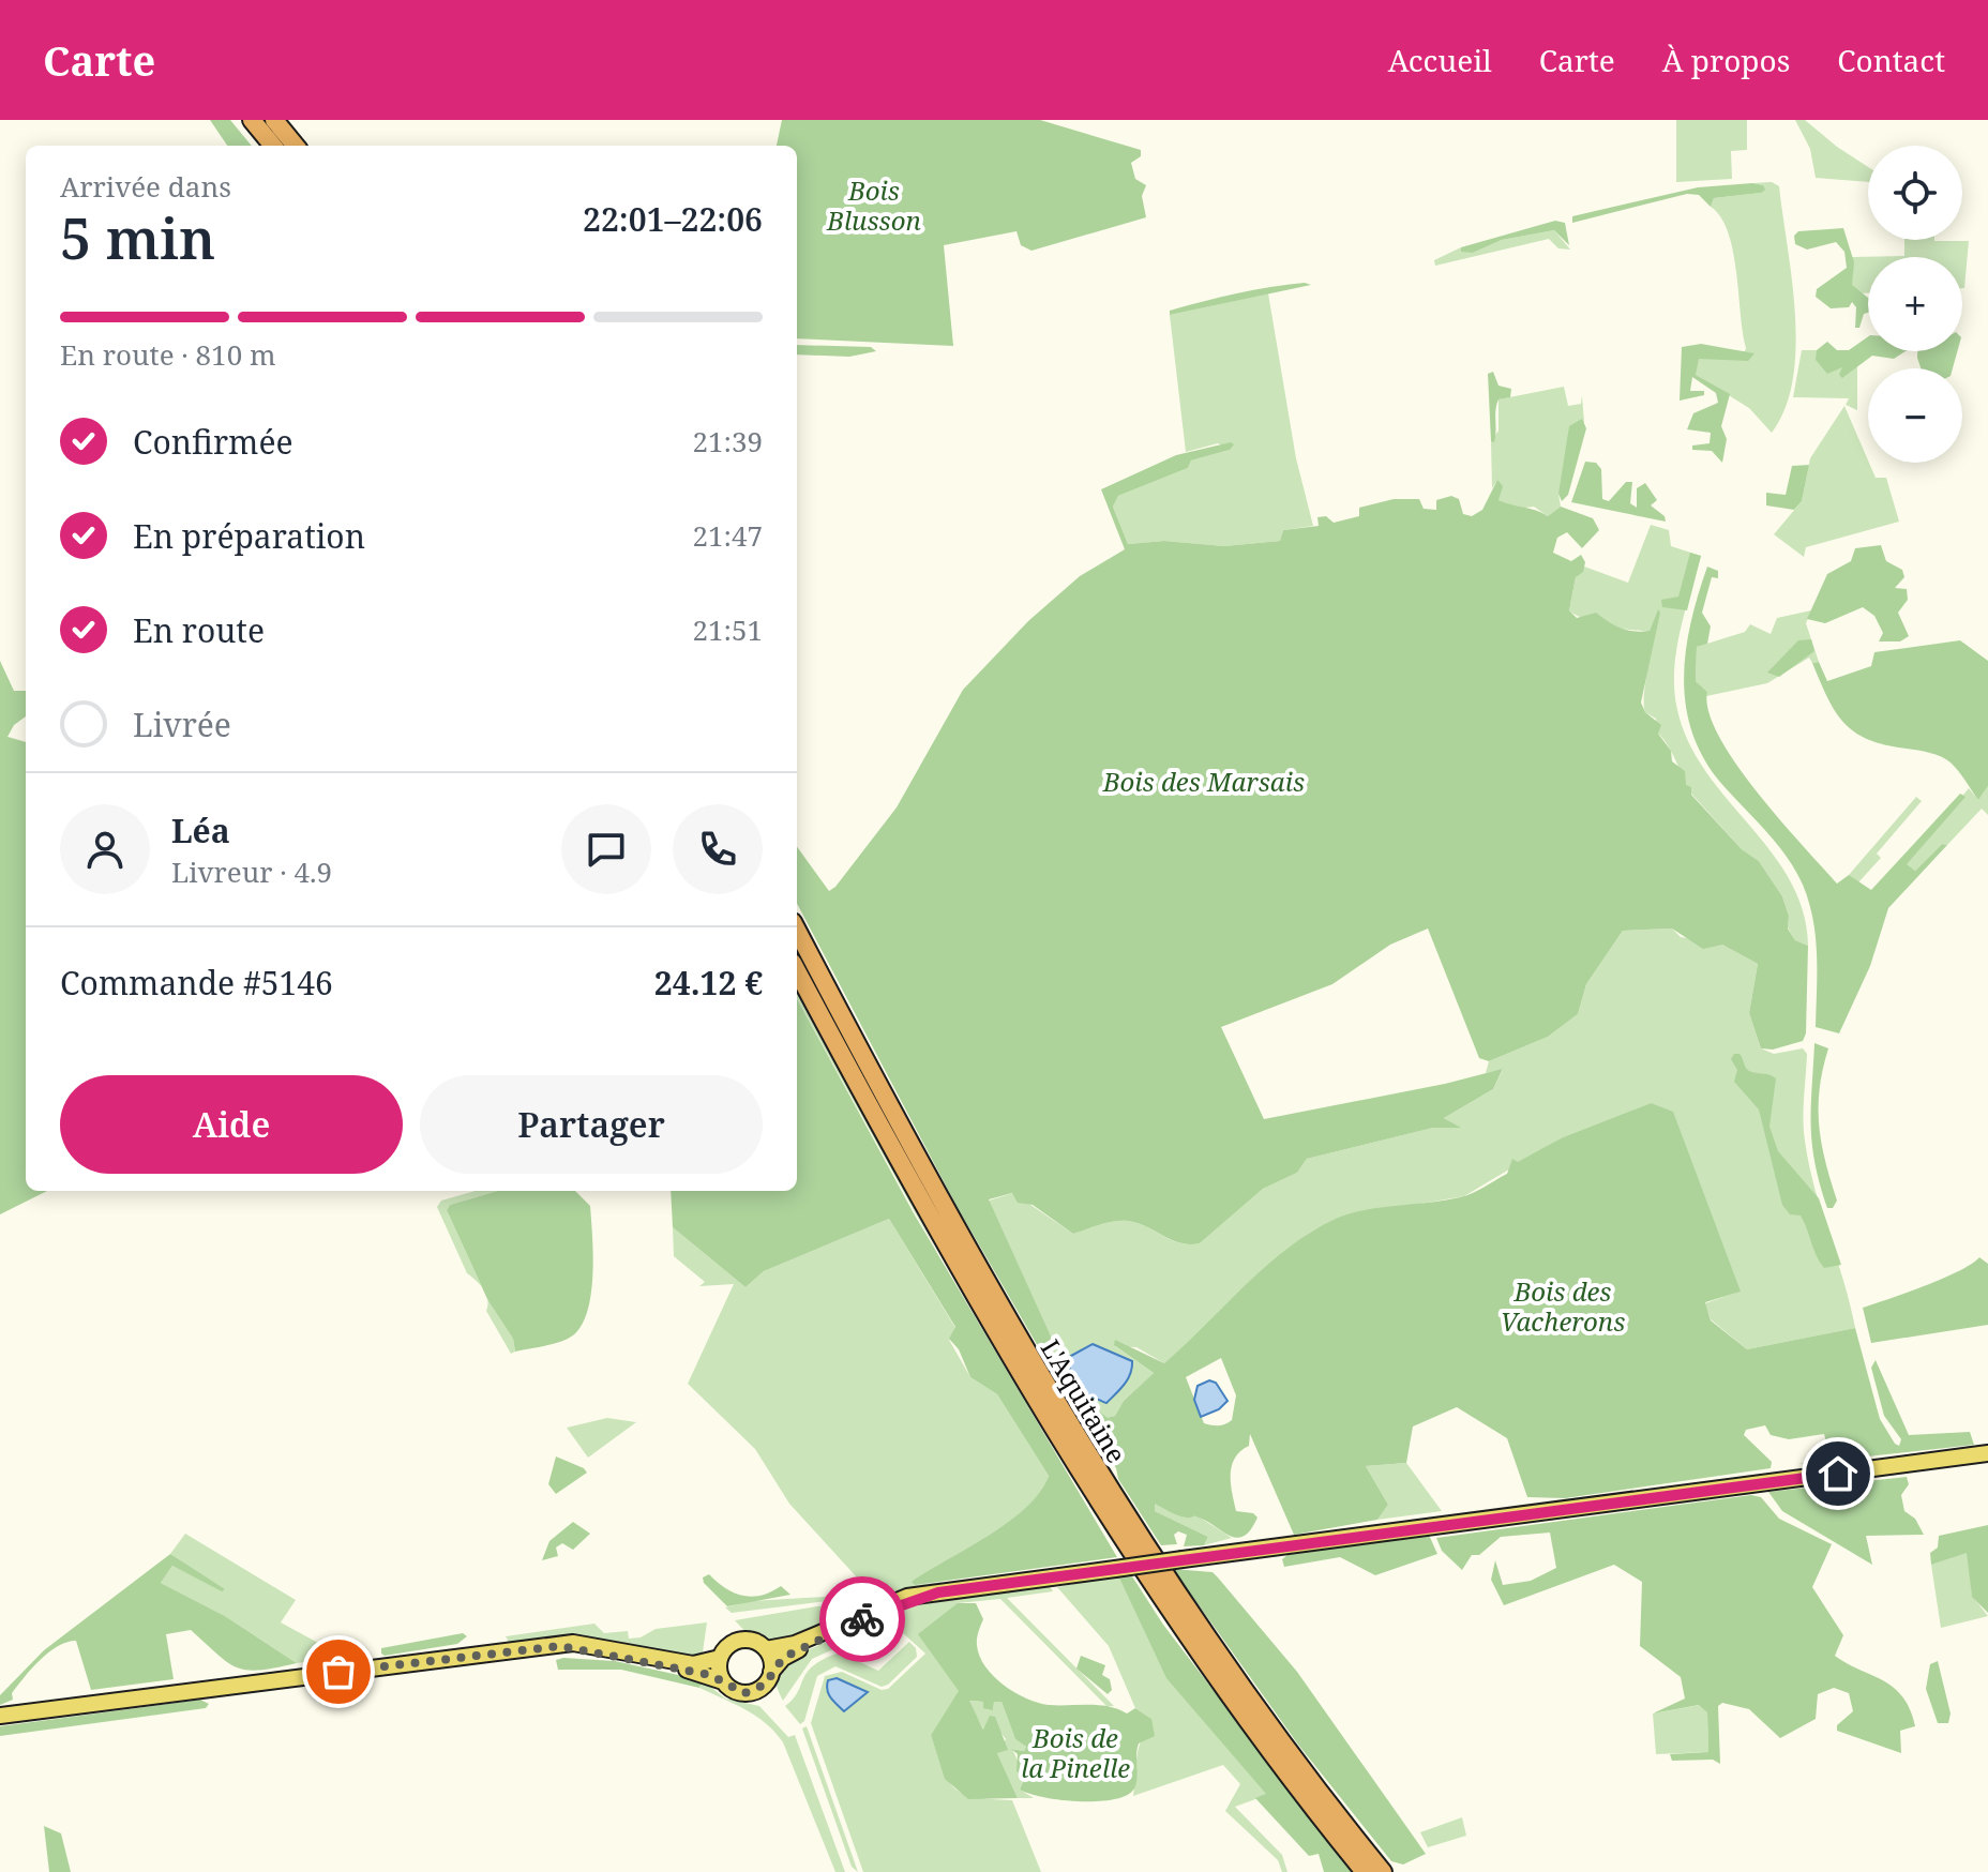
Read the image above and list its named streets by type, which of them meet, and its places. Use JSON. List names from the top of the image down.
{
  "streets": {
    "highway": ["L'Aquitaine"]
  },
  "parks": [
    "Bois Blusson",
    "Bois des Marsais",
    "Bois des Vacherons",
    "Bois de la Pinelle"
  ],
  "page": {
    "header": "Carte",
    "nav": [
      "Accueil",
      "Carte",
      "À propos",
      "Contact"
    ],
    "map_buttons": ["+", "−"],
    "heading": ["5 min", "Arrivée dans", "22:01–22:06"],
    "panel": [
      "Léa",
      "Livreur · 4.9",
      "Commande #5146",
      "24.12 €"
    ],
    "bar": "En route · 810 m",
    "list": [
      ["Confirmée", "21:39"],
      ["En préparation", "21:47"],
      ["En route", "21:51"],
      "Livrée"
    ],
    "buttons": ["Aide", "Partager"]
  }
}
